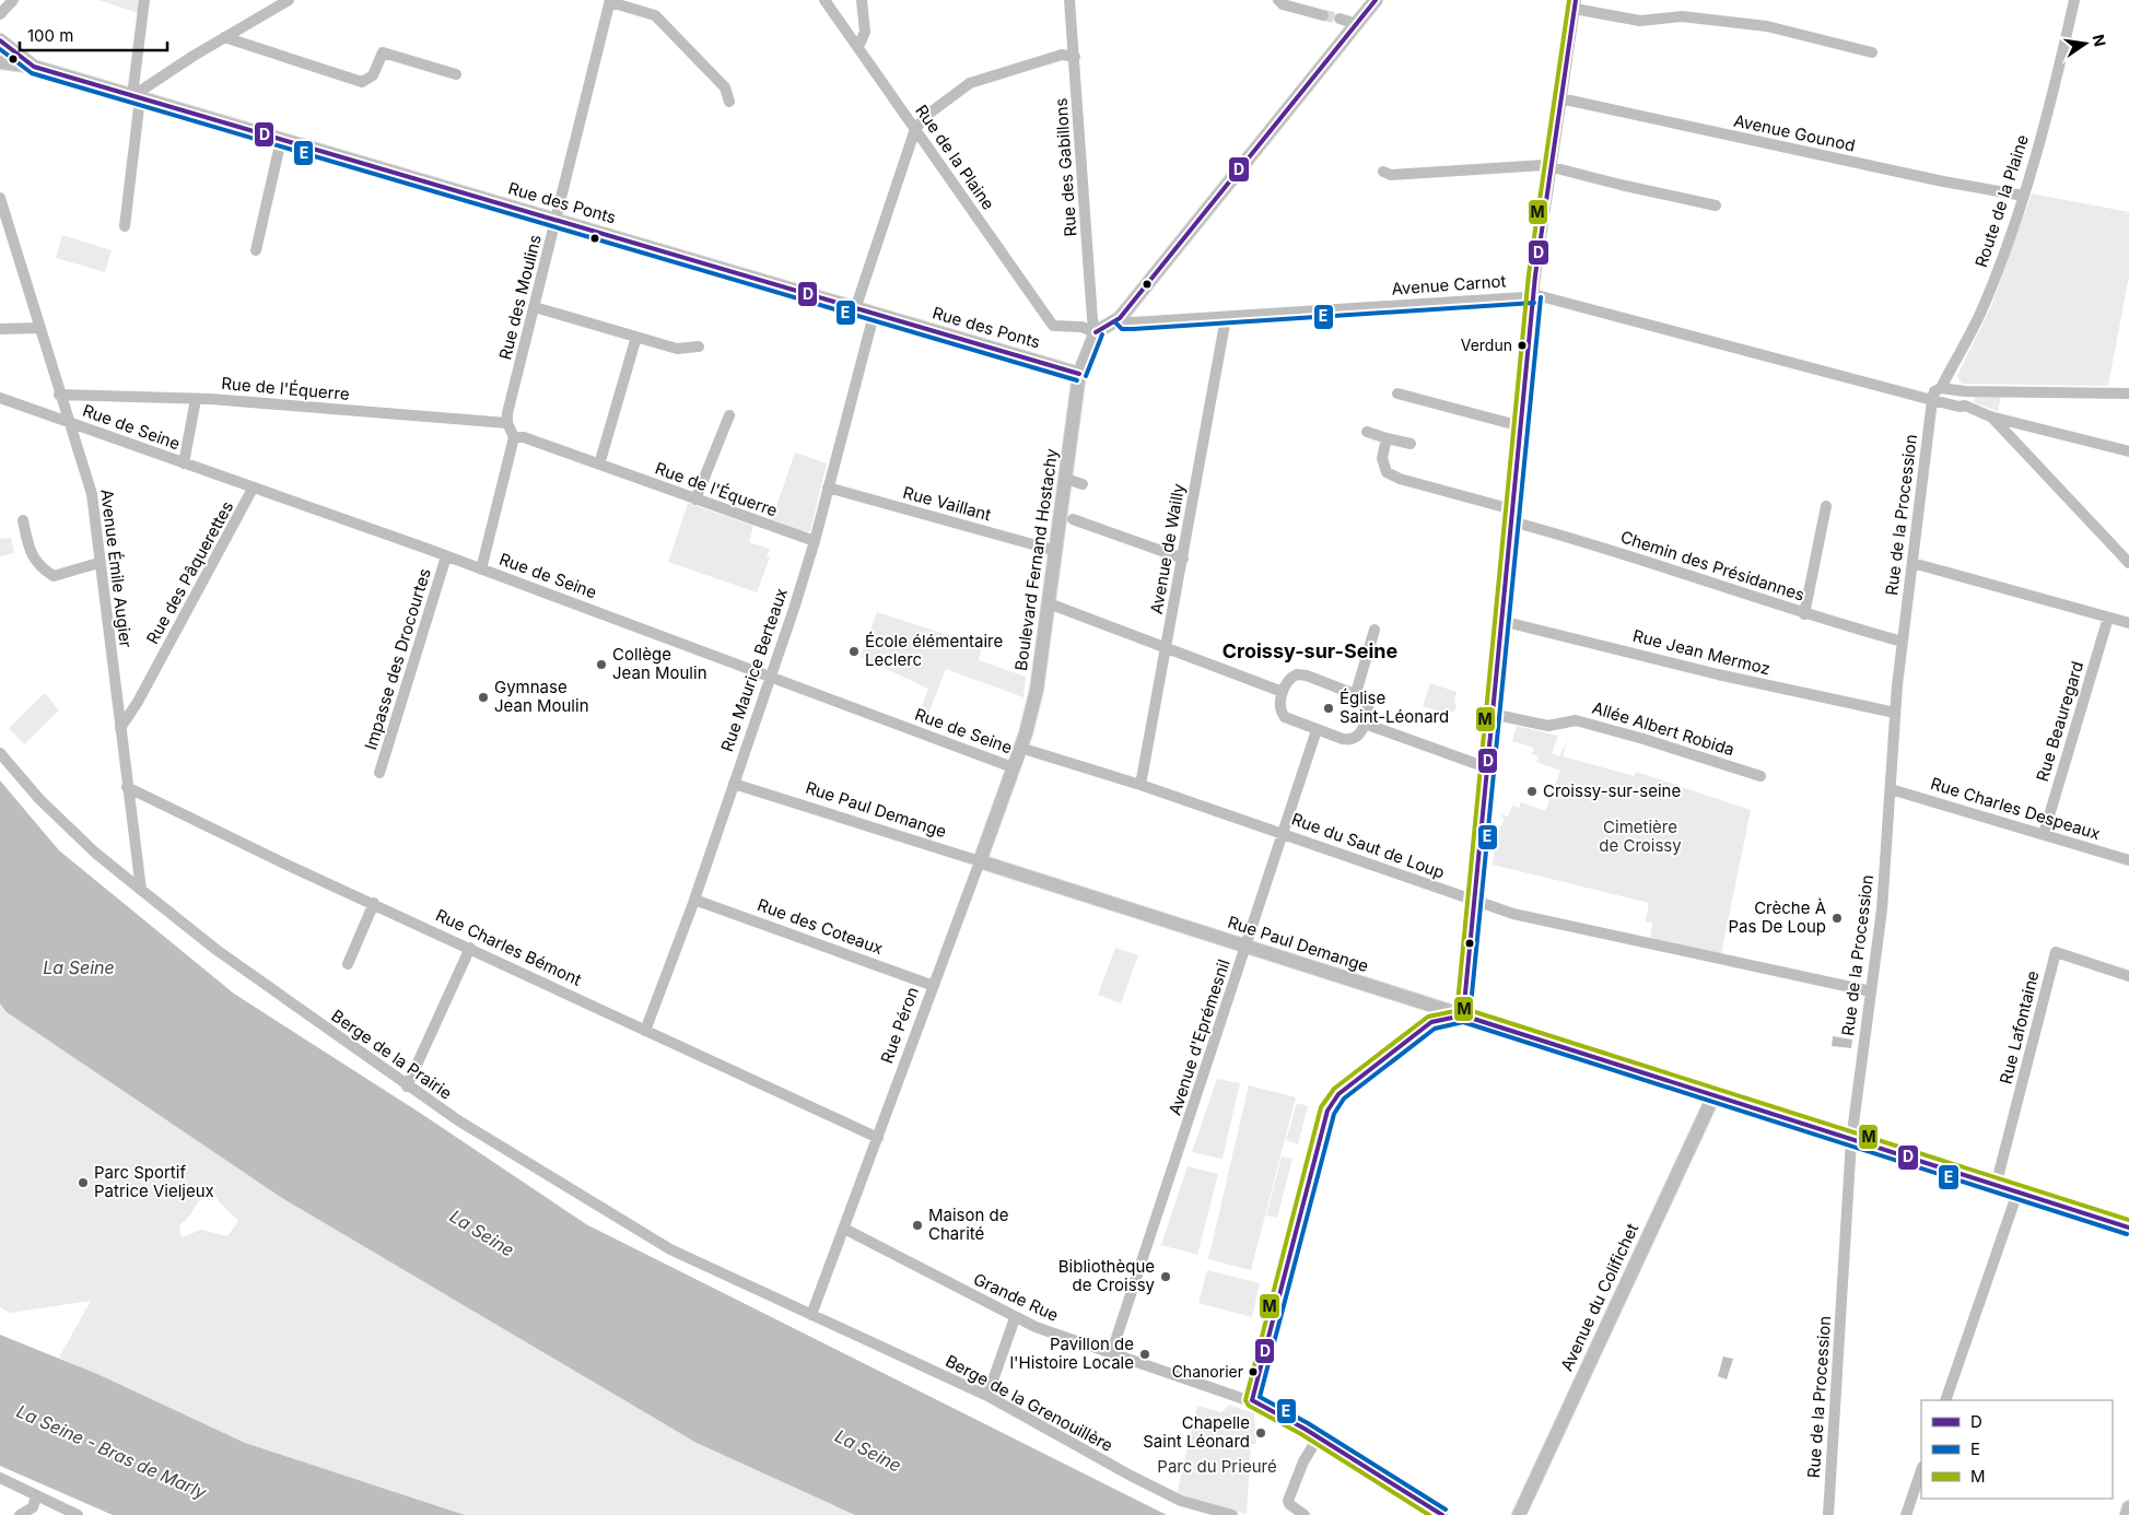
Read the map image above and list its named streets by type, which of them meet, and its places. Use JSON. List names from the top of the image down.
{
  "streets": {
    "main road": [
      "Rue des Ponts",
      "Boulevard Fernand Hostachy",
      "Rue Paul Demange",
      "Rue Péron",
      "Avenue du Colifichet"
    ],
    "street": [
      "Avenue Gounod",
      "Rue de la Plaine",
      "Rue des Gabillons",
      "Route de la Plaine",
      "Avenue Carnot",
      "Rue des Moulins",
      "Rue de l'Équerre",
      "Rue de Seine",
      "Rue Vaillant",
      "Rue de la Procession",
      "Avenue de Wailly",
      "Chemin des Présidannes",
      "Avenue Émile Augier",
      "Rue des Pâquerettes",
      "Rue Jean Mermoz",
      "Impasse des Drocourtes",
      "Rue Maurice Berteaux",
      "Rue Beauregard",
      "Allée Albert Robida",
      "Rue Charles Despeaux",
      "Rue du Saut de Loup",
      "Rue des Coteaux",
      "Rue Charles Bémont",
      "Rue Lafontaine",
      "Avenue d'Eprémesnil",
      "Berge de la Prairie",
      "Grande Rue",
      "Berge de la Grenouillère"
    ]
  },
  "crossings": [
    ["Avenue Gounod", "Route de la Plaine"],
    ["Rue de la Plaine", "Rue des Gabillons"],
    ["Rue de la Plaine", "Boulevard Fernand Hostachy"],
    ["Rue des Gabillons", "Boulevard Fernand Hostachy"],
    ["Route de la Plaine", "Avenue Carnot"],
    ["Route de la Plaine", "Rue de la Procession"],
    ["Rue des Ponts", "Rue des Moulins"],
    ["Rue des Ponts", "Boulevard Fernand Hostachy"],
    ["Rue des Ponts", "Rue Maurice Berteaux"],
    ["Avenue Carnot", "Rue de la Procession"],
    ["Avenue Carnot", "Avenue de Wailly"],
    ["Rue des Moulins", "Rue de l'Équerre"],
    ["Rue de l'Équerre", "Avenue Émile Augier"],
    ["Rue de l'Équerre", "Rue Maurice Berteaux"],
    ["Rue de Seine", "Avenue Émile Augier"],
    ["Rue de Seine", "Rue des Pâquerettes"],
    ["Rue de Seine", "Impasse des Drocourtes"],
    ["Rue de Seine", "Rue Maurice Berteaux"],
    ["Rue de Seine", "Rue Péron"],
    ["Rue Vaillant", "Boulevard Fernand Hostachy"],
    ["Rue Vaillant", "Rue Maurice Berteaux"],
    ["Rue de la Procession", "Chemin des Présidannes"],
    ["Rue de la Procession", "Rue Jean Mermoz"],
    ["Rue de la Procession", "Rue Charles Despeaux"],
    ["Rue de la Procession", "Rue Paul Demange"],
    ["Rue de la Procession", "Rue du Saut de Loup"],
    ["Avenue de Wailly", "Rue du Saut de Loup"],
    ["Boulevard Fernand Hostachy", "Rue du Saut de Loup"],
    ["Boulevard Fernand Hostachy", "Rue Péron"],
    ["Avenue Émile Augier", "Rue des Pâquerettes"],
    ["Avenue Émile Augier", "Rue Charles Bémont"],
    ["Avenue Émile Augier", "Berge de la Prairie"],
    ["Rue Maurice Berteaux", "Rue Paul Demange"],
    ["Rue Maurice Berteaux", "Rue des Coteaux"],
    ["Rue Maurice Berteaux", "Rue Charles Bémont"],
    ["Rue Beauregard", "Rue Charles Despeaux"],
    ["Rue Paul Demange", "Rue Péron"],
    ["Rue Paul Demange", "Rue Lafontaine"],
    ["Rue Paul Demange", "Avenue d'Eprémesnil"],
    ["Rue Paul Demange", "Avenue du Colifichet"],
    ["Rue du Saut de Loup", "Rue Péron"],
    ["Rue du Saut de Loup", "Avenue d'Eprémesnil"],
    ["Rue des Coteaux", "Rue Péron"],
    ["Rue Charles Bémont", "Rue Péron"],
    ["Rue Péron", "Berge de la Prairie"],
    ["Rue Péron", "Grande Rue"],
    ["Rue Péron", "Berge de la Grenouillère"],
    ["Avenue d'Eprémesnil", "Grande Rue"],
    ["Berge de la Prairie", "Berge de la Grenouillère"]
  ],
  "districts": ["Croissy-sur-Seine"],
  "water": ["La Seine", "La Seine - Bras de Marly"],
  "parks": ["Cimetière de Croissy", "Parc du Prieuré"],
  "places": [
    "Verdun",
    "École élémentaire Leclerc",
    "Collège Jean Moulin",
    "Gymnase Jean Moulin",
    "Église Saint-Léonard",
    "Croissy-sur-seine",
    "Crèche À Pas De Loup",
    "Parc Sportif Patrice Vieljeux",
    "Maison de Charité",
    "Bibliothèque de Croissy",
    "Pavillon de l'Histoire Locale",
    "Chanorier",
    "Chapelle Saint Léonard"
  ],
  "lines": ["transit line D", "transit line M", "transit line E"],
  "legend": ["D", "E", "M"],
  "scale_bar": "100 m",
  "north": "right"
}
